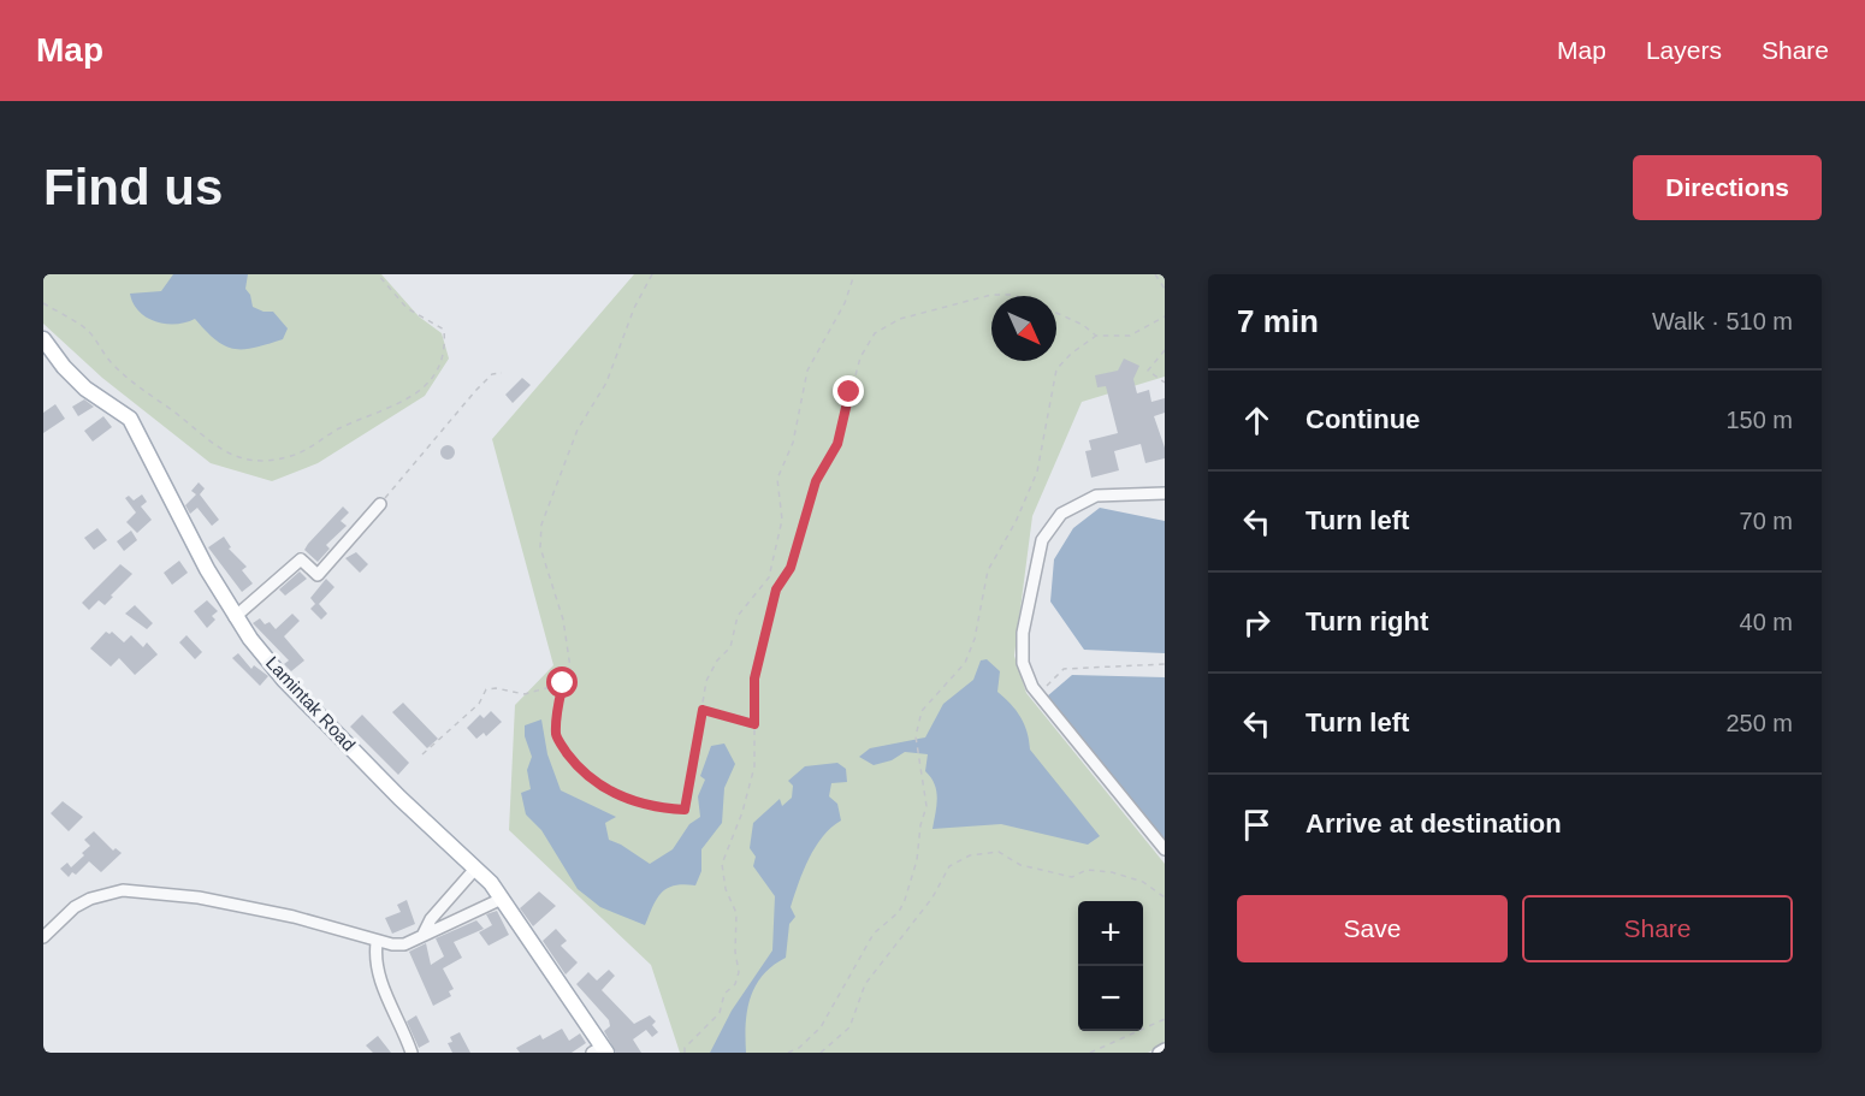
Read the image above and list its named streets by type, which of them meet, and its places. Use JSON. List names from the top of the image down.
{
  "streets": {
    "main road": ["Lamintak Road"]
  },
  "north": "bottom right",
  "page": {
    "header": "Map",
    "nav": ["Map", "Layers", "Share"],
    "buttons": [
      "Directions",
      ["Save", "Share"]
    ],
    "title": "Find us",
    "heading": ["7 min", "Walk · 510 m"],
    "list": [
      ["Continue", "150 m"],
      ["Turn left", "70 m"],
      ["Turn right", "40 m"],
      ["Turn left", "250 m"],
      "Arrive at destination"
    ],
    "map_buttons": ["+", "−"]
  }
}
